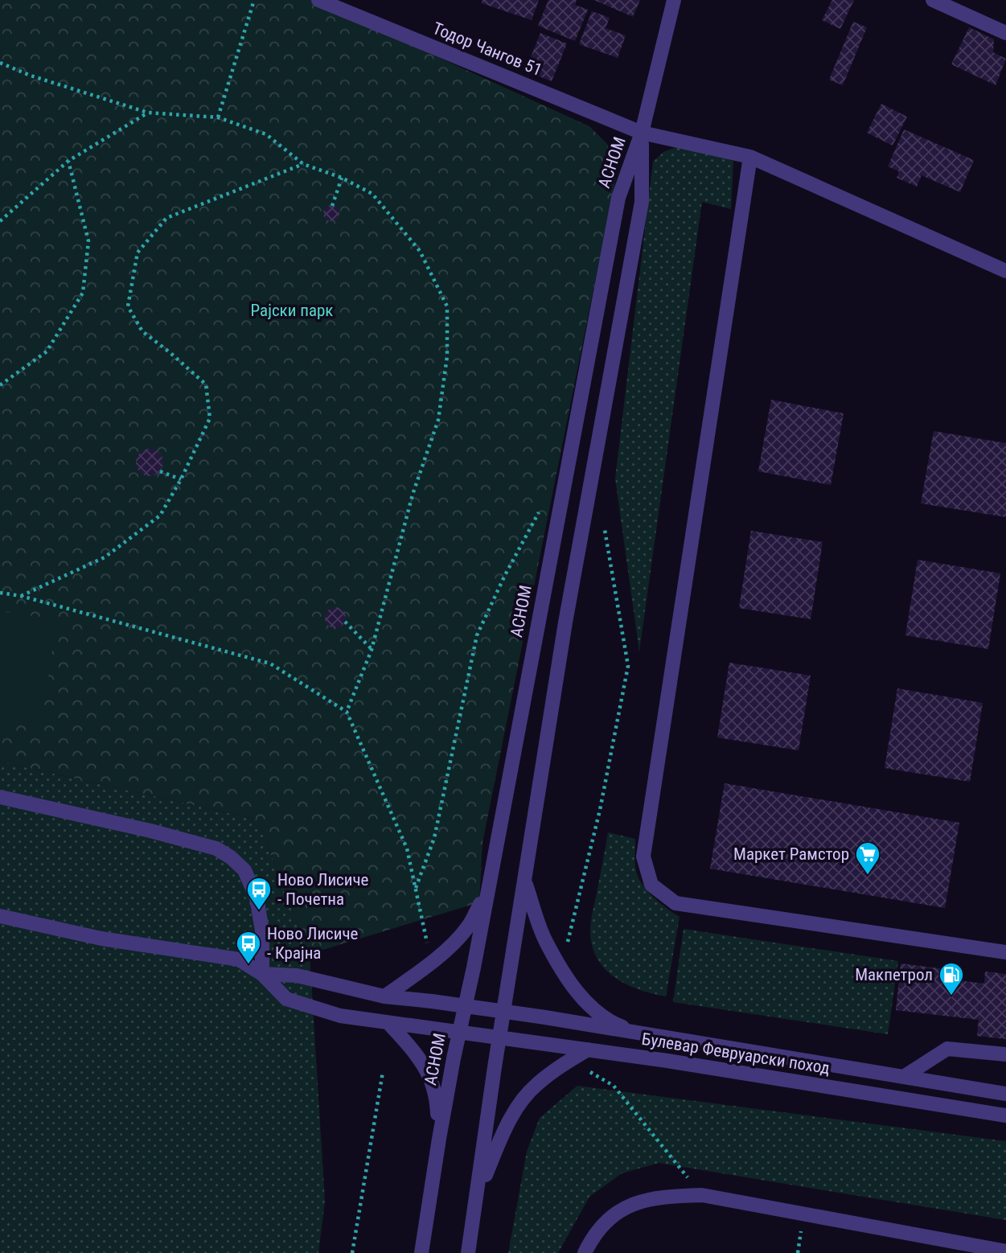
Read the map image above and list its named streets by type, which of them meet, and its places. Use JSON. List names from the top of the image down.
{
  "streets": {
    "street": ["Тодор Чангов 51", "АСНОМ", "Булевар Февруарски поход"]
  },
  "crossings": [
    ["Тодор Чангов 51", "АСНОМ"],
    ["АСНОМ", "Булевар Февруарски поход"]
  ],
  "parks": ["Рајски парк"],
  "places": {
    "supermarket": ["Маркет Рамстор"],
    "bus stop": ["Ново Лисиче - Почетна", "Ново Лисиче - Крајна"],
    "fuel station": ["Макпетрол"]
  }
}
